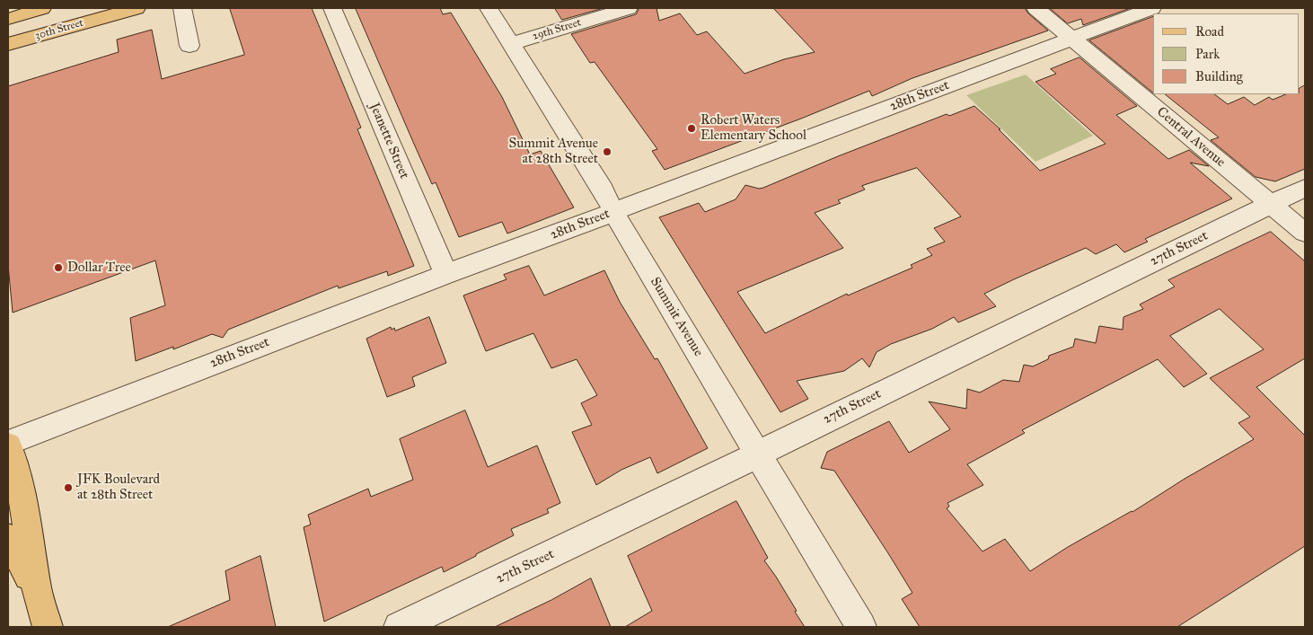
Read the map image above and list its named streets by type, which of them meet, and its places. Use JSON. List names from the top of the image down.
{
  "streets": {
    "main road": ["30th Street"],
    "street": [
      "29th Street",
      "28th Street",
      "Central Avenue",
      "Jeanette Street",
      "27th Street",
      "Summit Avenue"
    ]
  },
  "crossings": [
    ["29th Street", "Summit Avenue"],
    ["28th Street", "Central Avenue"],
    ["28th Street", "Jeanette Street"],
    ["28th Street", "Summit Avenue"],
    ["Central Avenue", "27th Street"],
    ["27th Street", "Summit Avenue"]
  ],
  "places": [
    "Robert Waters Elementary School",
    "Summit Avenue at 28th Street",
    "Dollar Tree",
    "JFK Boulevard at 28th Street"
  ],
  "legend": ["Road", "Park", "Building"]
}
